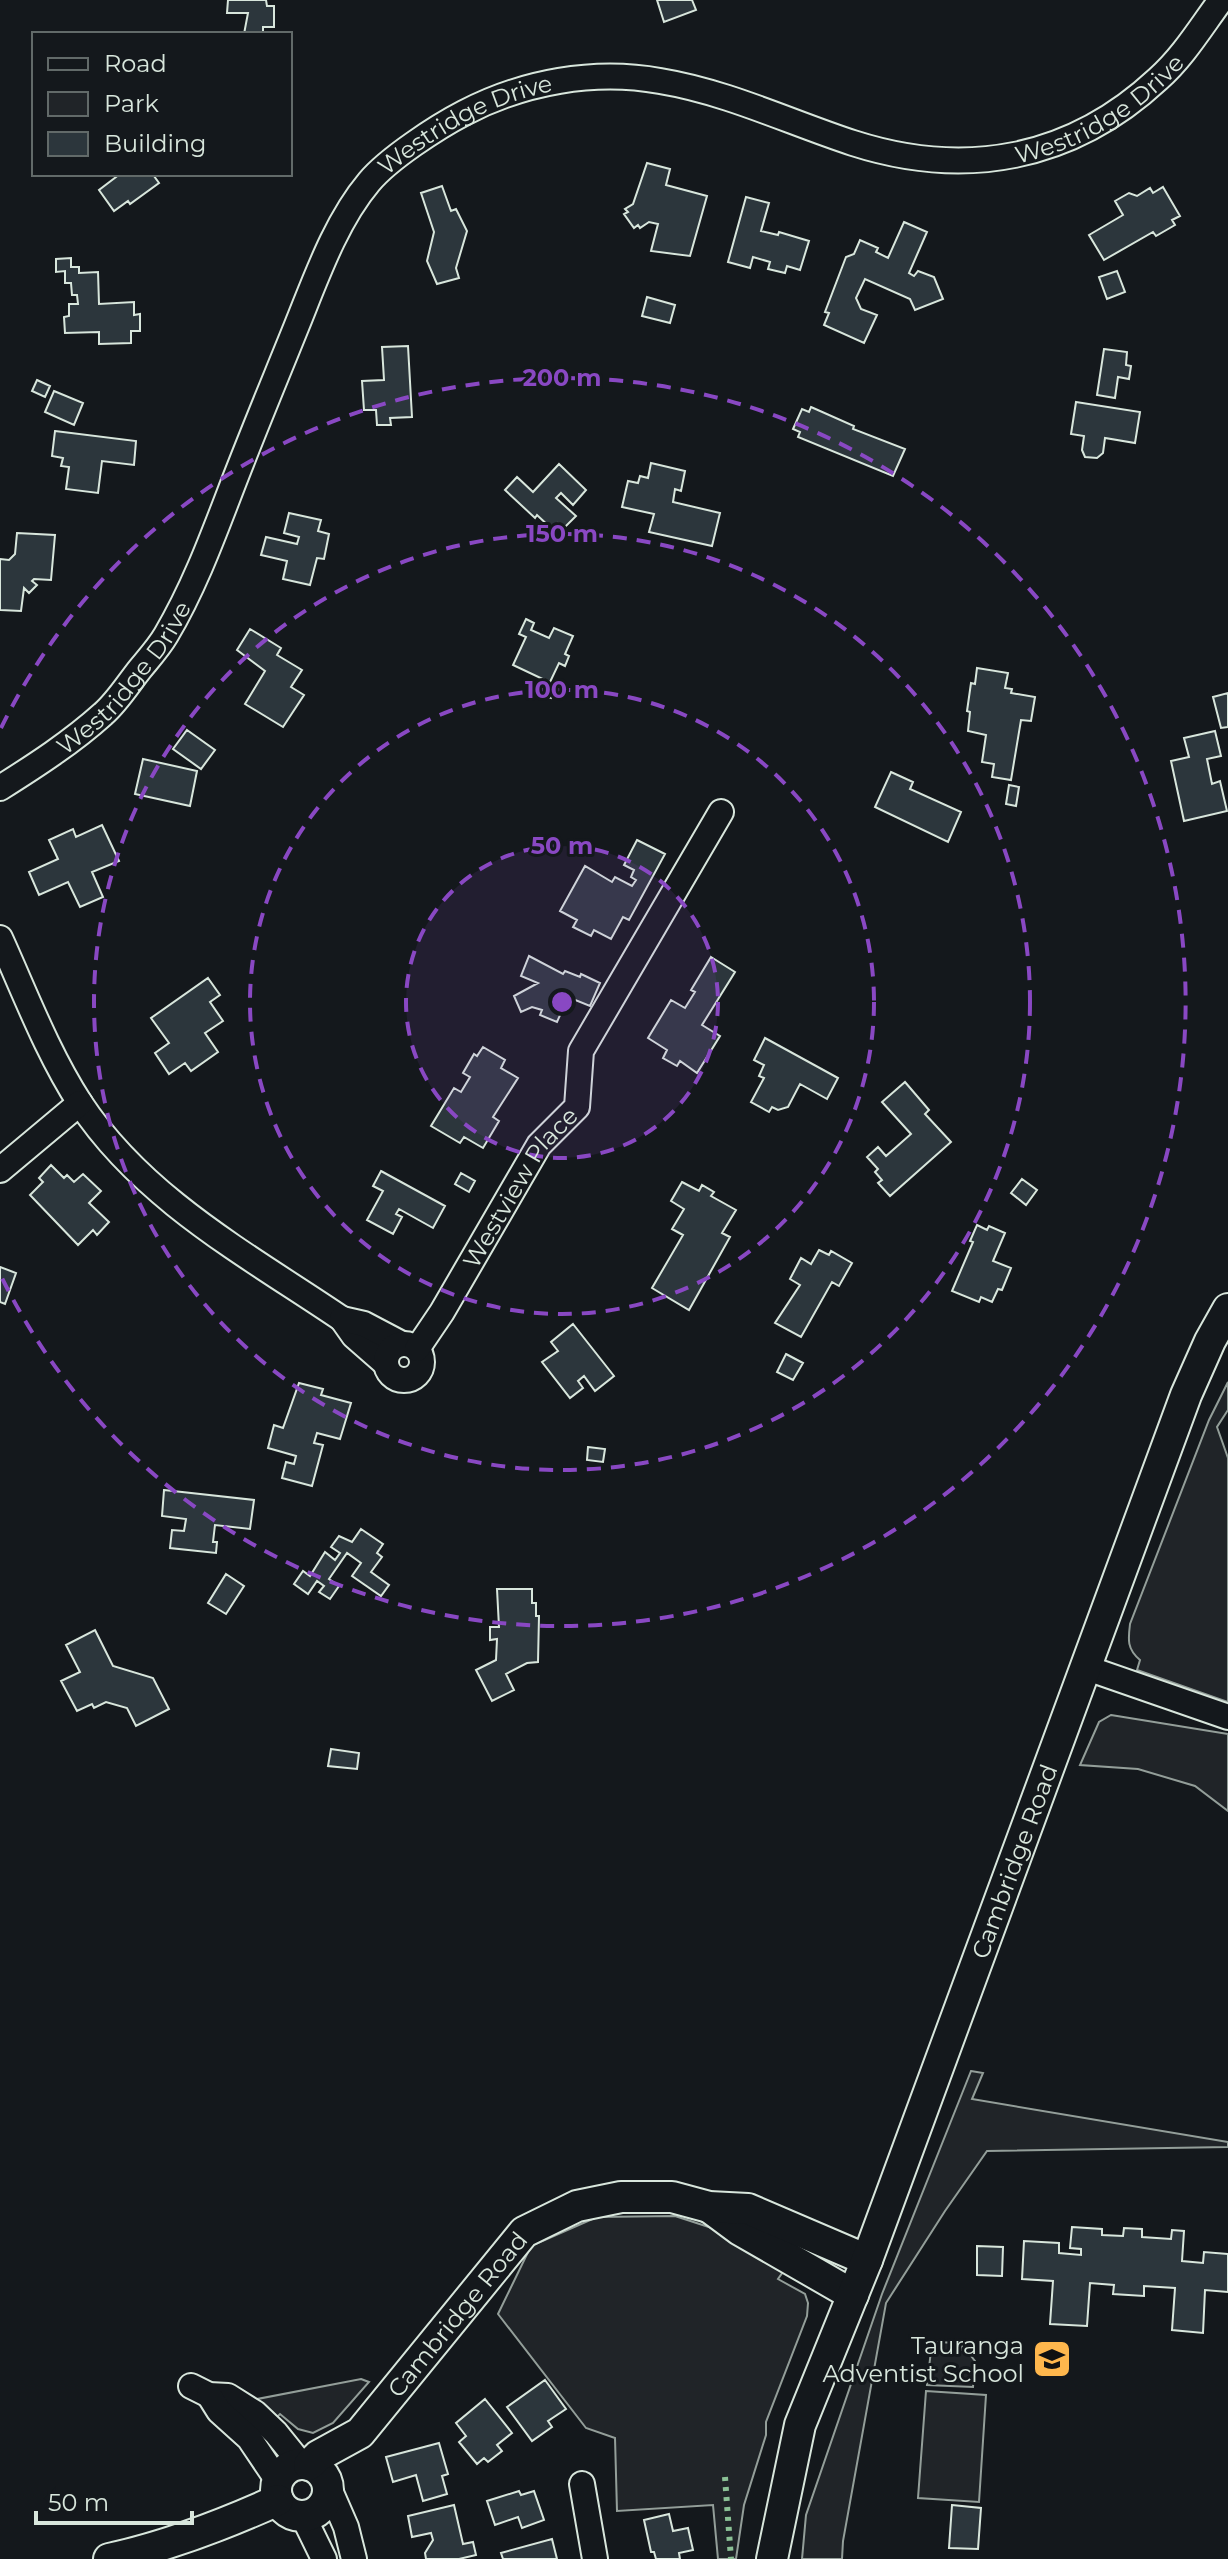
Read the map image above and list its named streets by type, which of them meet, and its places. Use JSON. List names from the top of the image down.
{
  "streets": {
    "main road": ["Cambridge Road"],
    "street": ["Westridge Drive", "Westview Place"]
  },
  "places": {
    "school or university": ["Tauranga Adventist School"]
  },
  "legend": ["Road", "Park", "Building"],
  "scale_bar": "50 m",
  "rings": [
    "200 m",
    "150 m",
    "100 m",
    "50 m"
  ]
}
